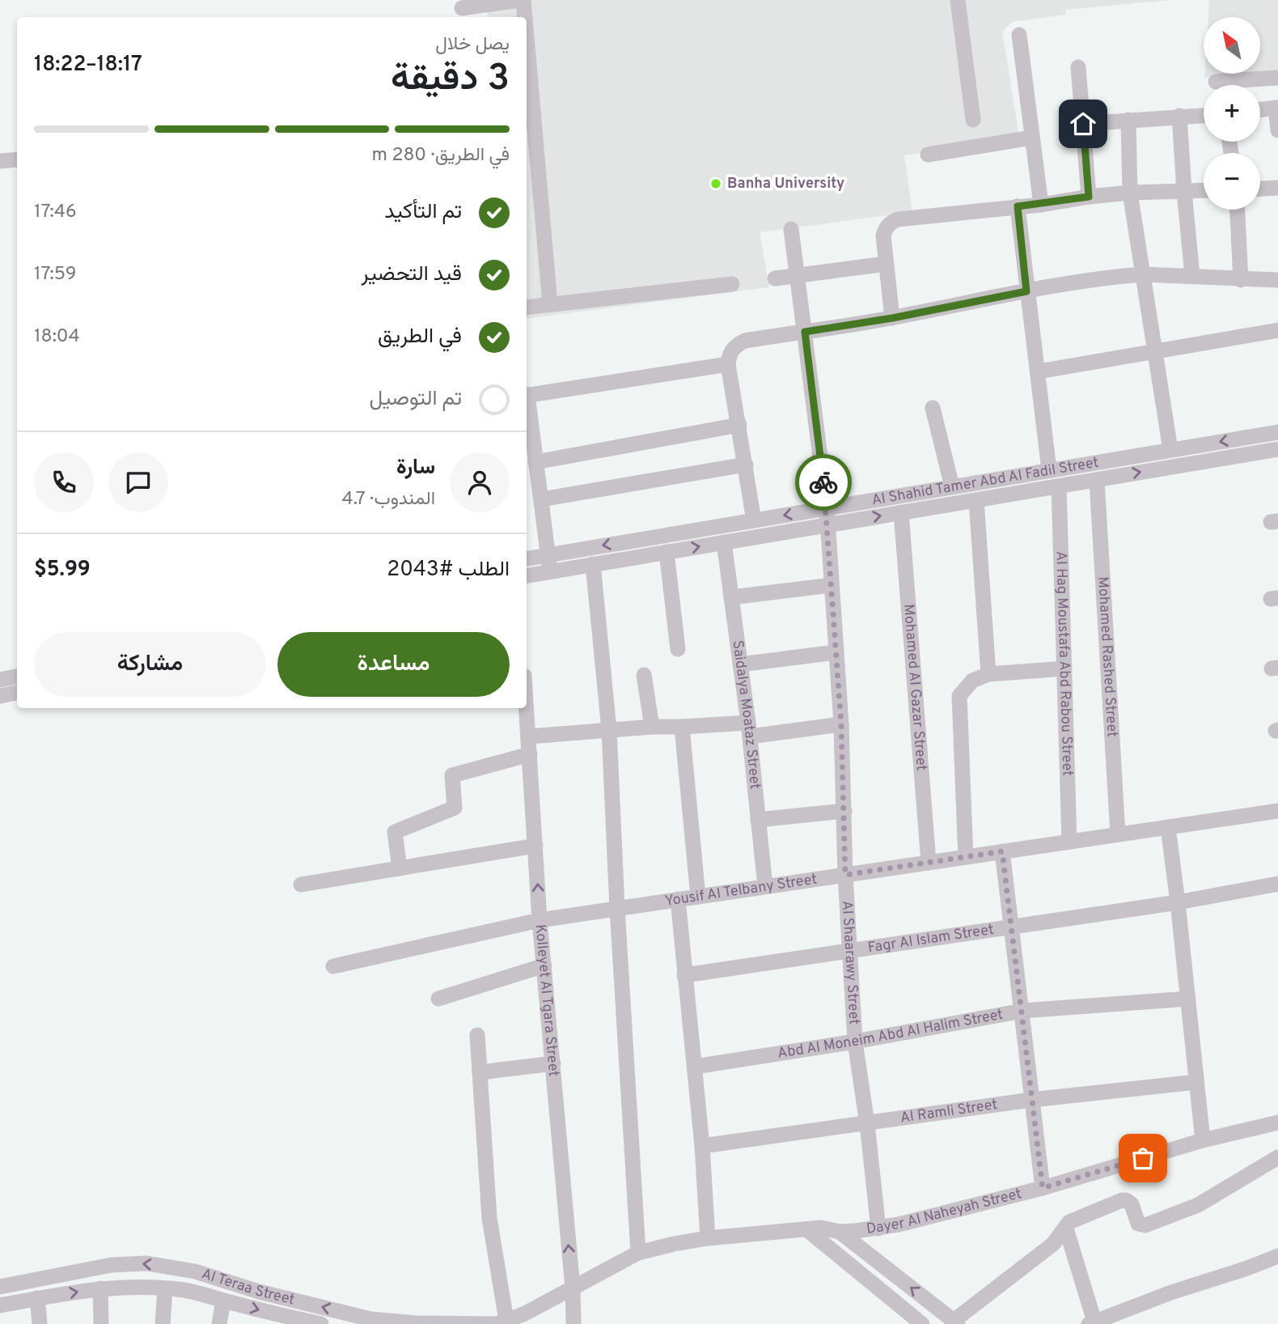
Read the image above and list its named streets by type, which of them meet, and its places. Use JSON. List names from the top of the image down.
{
  "streets": {
    "street": [
      "Al Shahid Tamer Abd Al Fadil Street",
      "Mohamed Rashed Street",
      "Al Hag Moustafa Abd Rabou Street",
      "Mohamed Al Gazar Street",
      "Saidalya Moataz Street",
      "Yousif Al Telbany Street",
      "Fagr Al Islam Street",
      "Al Shaarawy Street",
      "Kolleyet Al Tgara Street",
      "Abd Al Moneim Abd Al Halim Street",
      "Al Ramli Street",
      "Dayer Al Naheyah Street",
      "Al Teraa Street"
    ]
  },
  "crossings": [
    ["Al Shahid Tamer Abd Al Fadil Street", "Mohamed Rashed Street"],
    ["Al Shahid Tamer Abd Al Fadil Street", "Al Hag Moustafa Abd Rabou Street"],
    ["Al Shahid Tamer Abd Al Fadil Street", "Mohamed Al Gazar Street"],
    ["Al Shahid Tamer Abd Al Fadil Street", "Saidalya Moataz Street"],
    ["Al Shahid Tamer Abd Al Fadil Street", "Al Shaarawy Street"],
    ["Mohamed Rashed Street", "Yousif Al Telbany Street"],
    ["Al Hag Moustafa Abd Rabou Street", "Yousif Al Telbany Street"],
    ["Mohamed Al Gazar Street", "Yousif Al Telbany Street"],
    ["Saidalya Moataz Street", "Yousif Al Telbany Street"],
    ["Yousif Al Telbany Street", "Al Shaarawy Street"],
    ["Yousif Al Telbany Street", "Kolleyet Al Tgara Street"],
    ["Fagr Al Islam Street", "Al Shaarawy Street"],
    ["Al Shaarawy Street", "Abd Al Moneim Abd Al Halim Street"],
    ["Al Shaarawy Street", "Al Ramli Street"],
    ["Al Shaarawy Street", "Dayer Al Naheyah Street"],
    ["Kolleyet Al Tgara Street", "Al Teraa Street"],
    ["Dayer Al Naheyah Street", "Al Teraa Street"]
  ],
  "places": ["Banha University"],
  "north": "top left",
  "page": {
    "map_buttons": ["+", "−"],
    "heading": ["3 دقيقة", "يصل خلال", "18:17–18:22"],
    "panel": [
      "سارة",
      "المندوب · 4.7",
      "الطلب #2043",
      "$5.99"
    ],
    "bar": "في الطريق · 280 m",
    "list": [
      ["تم التأكيد", "17:46"],
      ["قيد التحضير", "17:59"],
      ["في الطريق", "18:04"],
      "تم التوصيل"
    ],
    "buttons": ["مساعدة", "مشاركة"]
  }
}
